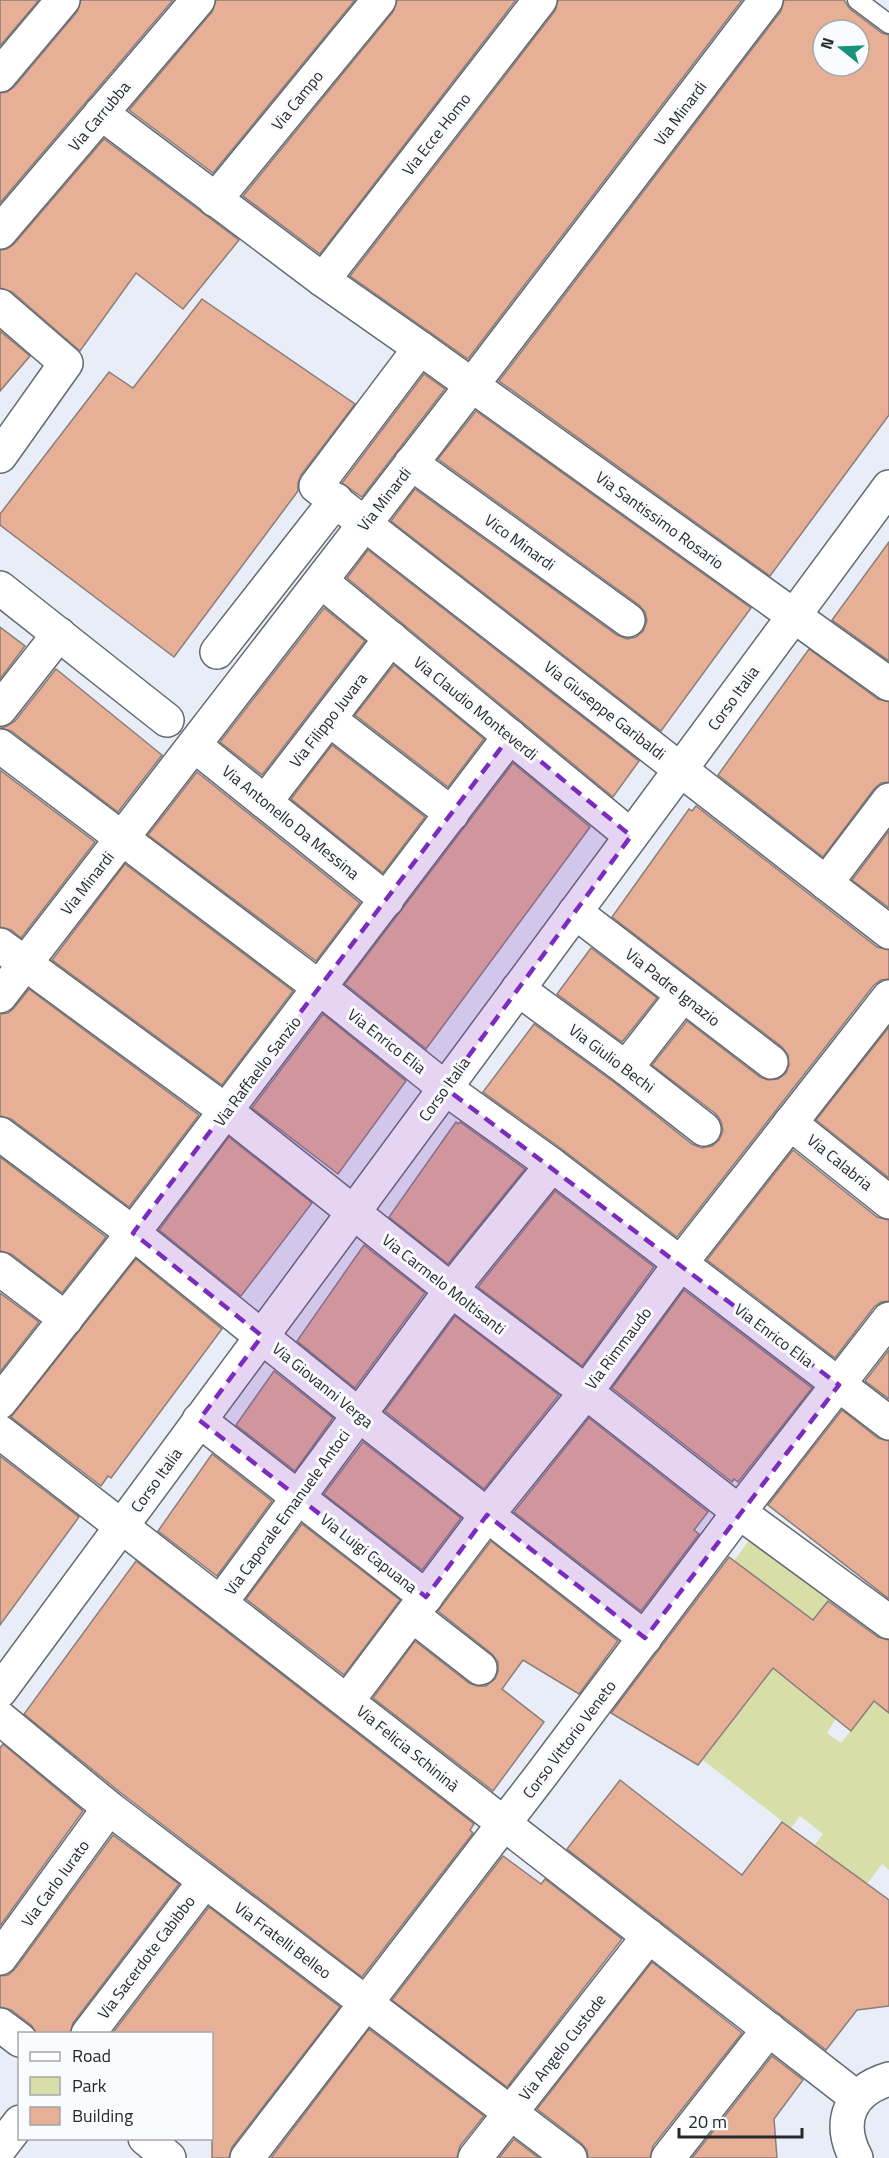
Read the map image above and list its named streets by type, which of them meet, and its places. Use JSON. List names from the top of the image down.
{
  "streets": {
    "street": [
      "Via Campo",
      "Via Minardi",
      "Via Carrubba",
      "Via Ecce Homo",
      "Via Santissimo Rosario",
      "Vico Minardi",
      "Corso Italia",
      "Via Claudio Monteverdi",
      "Via Giuseppe Garibaldi",
      "Via Filippo Juvara",
      "Via Antonello Da Messina",
      "Via Padre Ignazio",
      "Via Enrico Elia",
      "Via Giulio Bechi",
      "Via Raffaello Sanzio",
      "Via Calabria",
      "Via Carmelo Moltisanti",
      "Via Rimmaudo",
      "Via Giovanni Verga",
      "Via Caporale Emanuele Antoci",
      "Via Luigi Capuana",
      "Corso Vittorio Veneto",
      "Via Felicia Schininà",
      "Via Carlo Iurato",
      "Via Fratelli Belleo",
      "Via Sacerdote Cabibbo",
      "Via Angelo Custode"
    ]
  },
  "crossings": [
    ["Via Campo", "Via Santissimo Rosario"],
    ["Via Minardi", "Via Santissimo Rosario"],
    ["Via Minardi", "Vico Minardi"],
    ["Via Minardi", "Via Claudio Monteverdi"],
    ["Via Minardi", "Via Giuseppe Garibaldi"],
    ["Via Minardi", "Via Antonello Da Messina"],
    ["Via Minardi", "Via Enrico Elia"],
    ["Via Minardi", "Via Carmelo Moltisanti"],
    ["Via Ecce Homo", "Via Santissimo Rosario"],
    ["Via Santissimo Rosario", "Corso Italia"],
    ["Corso Italia", "Via Claudio Monteverdi"],
    ["Corso Italia", "Via Giuseppe Garibaldi"],
    ["Corso Italia", "Via Padre Ignazio"],
    ["Corso Italia", "Via Enrico Elia"],
    ["Corso Italia", "Via Giulio Bechi"],
    ["Corso Italia", "Via Carmelo Moltisanti"],
    ["Corso Italia", "Via Giovanni Verga"],
    ["Corso Italia", "Via Luigi Capuana"],
    ["Corso Italia", "Via Felicia Schininà"],
    ["Via Claudio Monteverdi", "Via Filippo Juvara"],
    ["Via Claudio Monteverdi", "Via Raffaello Sanzio"],
    ["Via Filippo Juvara", "Via Antonello Da Messina"],
    ["Via Antonello Da Messina", "Via Raffaello Sanzio"],
    ["Via Enrico Elia", "Via Raffaello Sanzio"],
    ["Via Enrico Elia", "Via Rimmaudo"],
    ["Via Enrico Elia", "Via Caporale Emanuele Antoci"],
    ["Via Enrico Elia", "Corso Vittorio Veneto"],
    ["Via Raffaello Sanzio", "Via Carmelo Moltisanti"],
    ["Via Raffaello Sanzio", "Via Giovanni Verga"],
    ["Via Calabria", "Via Rimmaudo"],
    ["Via Carmelo Moltisanti", "Via Rimmaudo"],
    ["Via Carmelo Moltisanti", "Via Caporale Emanuele Antoci"],
    ["Via Carmelo Moltisanti", "Corso Vittorio Veneto"],
    ["Via Rimmaudo", "Via Giovanni Verga"],
    ["Via Rimmaudo", "Via Luigi Capuana"],
    ["Via Rimmaudo", "Via Felicia Schininà"],
    ["Via Giovanni Verga", "Via Caporale Emanuele Antoci"],
    ["Via Giovanni Verga", "Corso Vittorio Veneto"],
    ["Via Caporale Emanuele Antoci", "Via Luigi Capuana"],
    ["Via Caporale Emanuele Antoci", "Via Felicia Schininà"],
    ["Corso Vittorio Veneto", "Via Felicia Schininà"],
    ["Corso Vittorio Veneto", "Via Fratelli Belleo"],
    ["Via Felicia Schininà", "Via Angelo Custode"],
    ["Via Carlo Iurato", "Via Fratelli Belleo"],
    ["Via Fratelli Belleo", "Via Sacerdote Cabibbo"],
    ["Via Fratelli Belleo", "Via Angelo Custode"]
  ],
  "legend": ["Road", "Park", "Building"],
  "scale_bar": "20 m",
  "north": "left"
}
